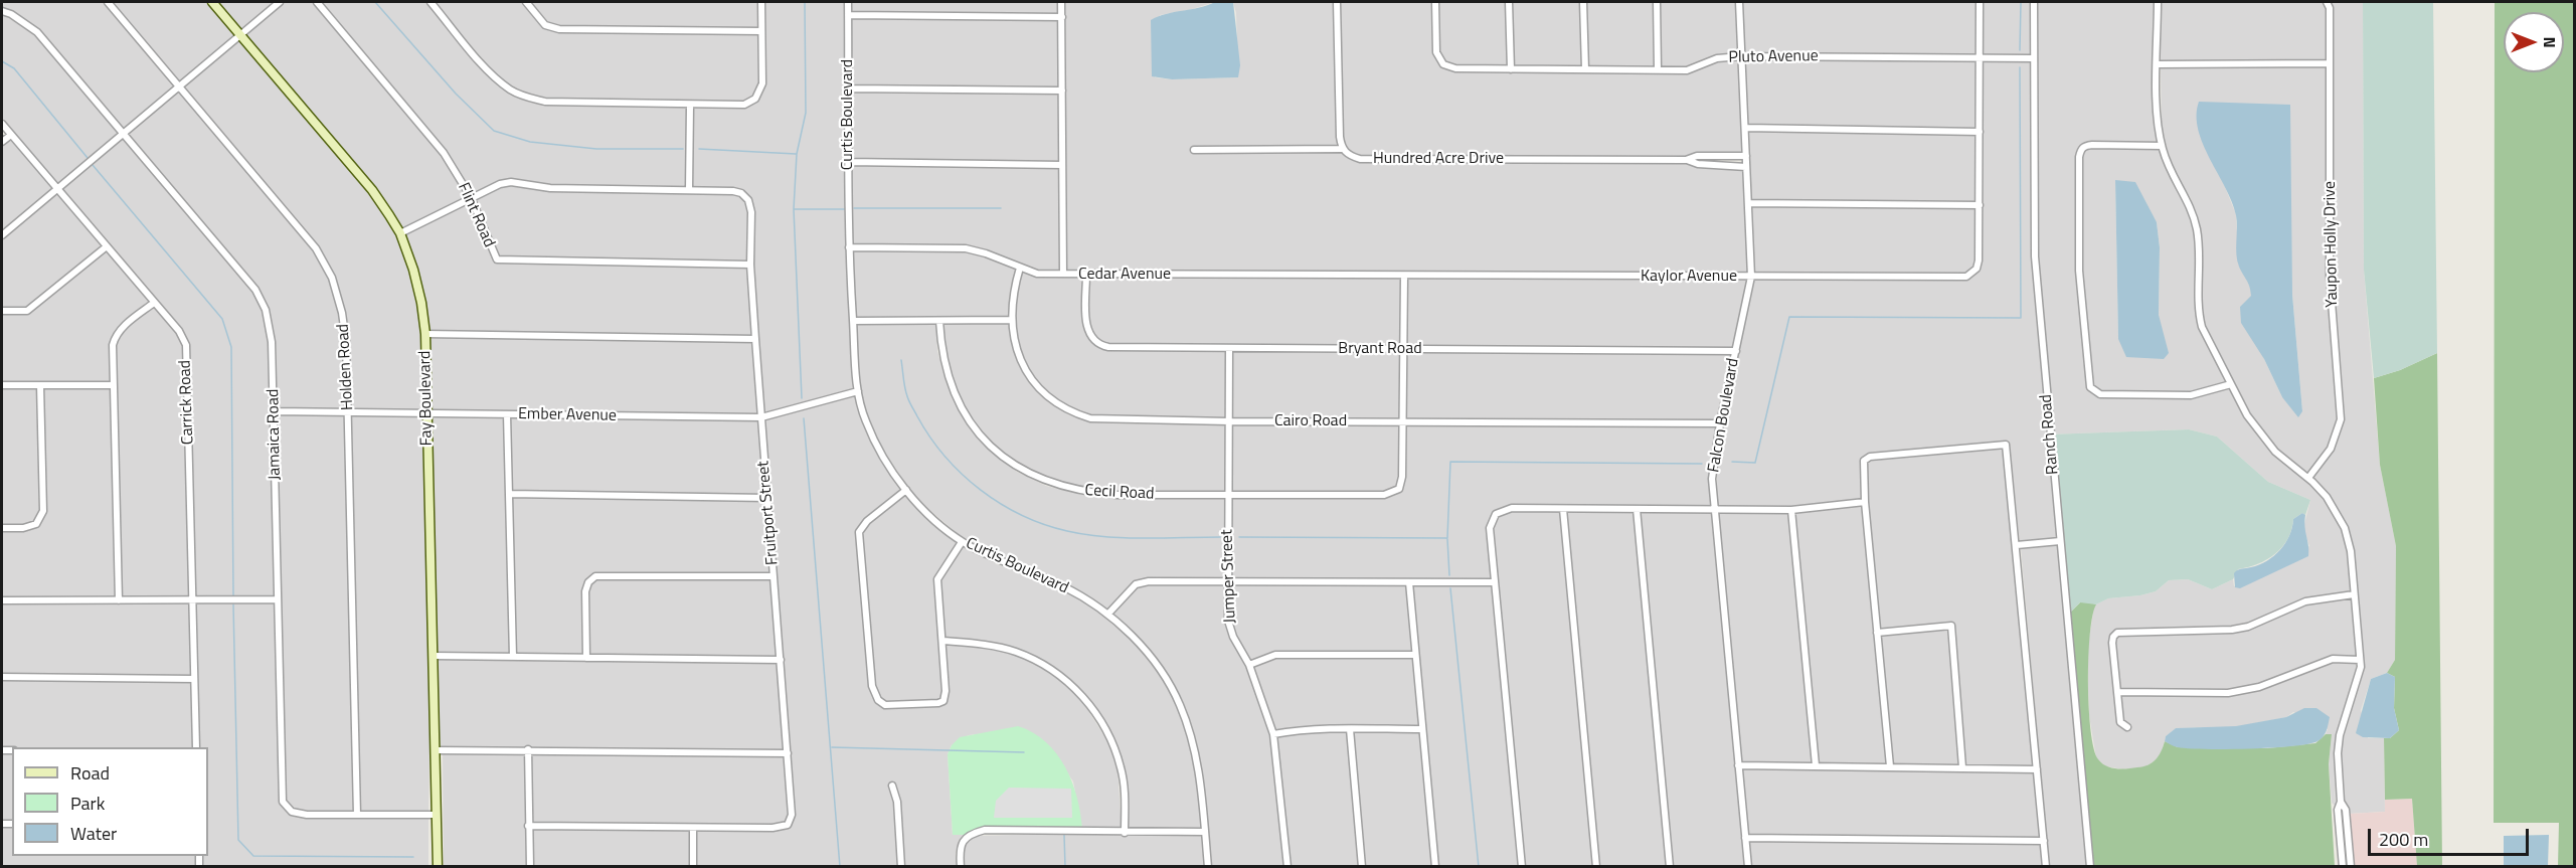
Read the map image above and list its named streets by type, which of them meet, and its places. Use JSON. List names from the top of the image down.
{
  "streets": {
    "street": [
      "Pluto Avenue",
      "Curtis Boulevard",
      "Hundred Acre Drive",
      "Flint Road",
      "Yaupon Holly Drive",
      "Cedar Avenue",
      "Kaylor Avenue",
      "Bryant Road",
      "Holden Road",
      "Fay Boulevard",
      "Carrick Road",
      "Ember Avenue",
      "Falcon Boulevard",
      "Cairo Road",
      "Jamaica Road",
      "Ranch Road",
      "Cecil Road",
      "Fruitport Street",
      "Jumper Street"
    ]
  },
  "crossings": [
    ["Pluto Avenue", "Falcon Boulevard"],
    ["Pluto Avenue", "Ranch Road"],
    ["Curtis Boulevard", "Cedar Avenue"],
    ["Curtis Boulevard", "Ember Avenue"],
    ["Hundred Acre Drive", "Falcon Boulevard"],
    ["Flint Road", "Fruitport Street"],
    ["Cedar Avenue", "Kaylor Avenue"],
    ["Cedar Avenue", "Bryant Road"],
    ["Cedar Avenue", "Cairo Road"],
    ["Kaylor Avenue", "Falcon Boulevard"],
    ["Bryant Road", "Falcon Boulevard"],
    ["Bryant Road", "Jumper Street"],
    ["Holden Road", "Ember Avenue"],
    ["Holden Road", "Jamaica Road"],
    ["Fay Boulevard", "Ember Avenue"],
    ["Fay Boulevard", "Jamaica Road"],
    ["Ember Avenue", "Jamaica Road"],
    ["Ember Avenue", "Fruitport Street"],
    ["Falcon Boulevard", "Cairo Road"],
    ["Cairo Road", "Cecil Road"],
    ["Cairo Road", "Jumper Street"],
    ["Cecil Road", "Jumper Street"]
  ],
  "legend": ["Road", "Park", "Water"],
  "scale_bar": "200 m",
  "north": "right"
}
